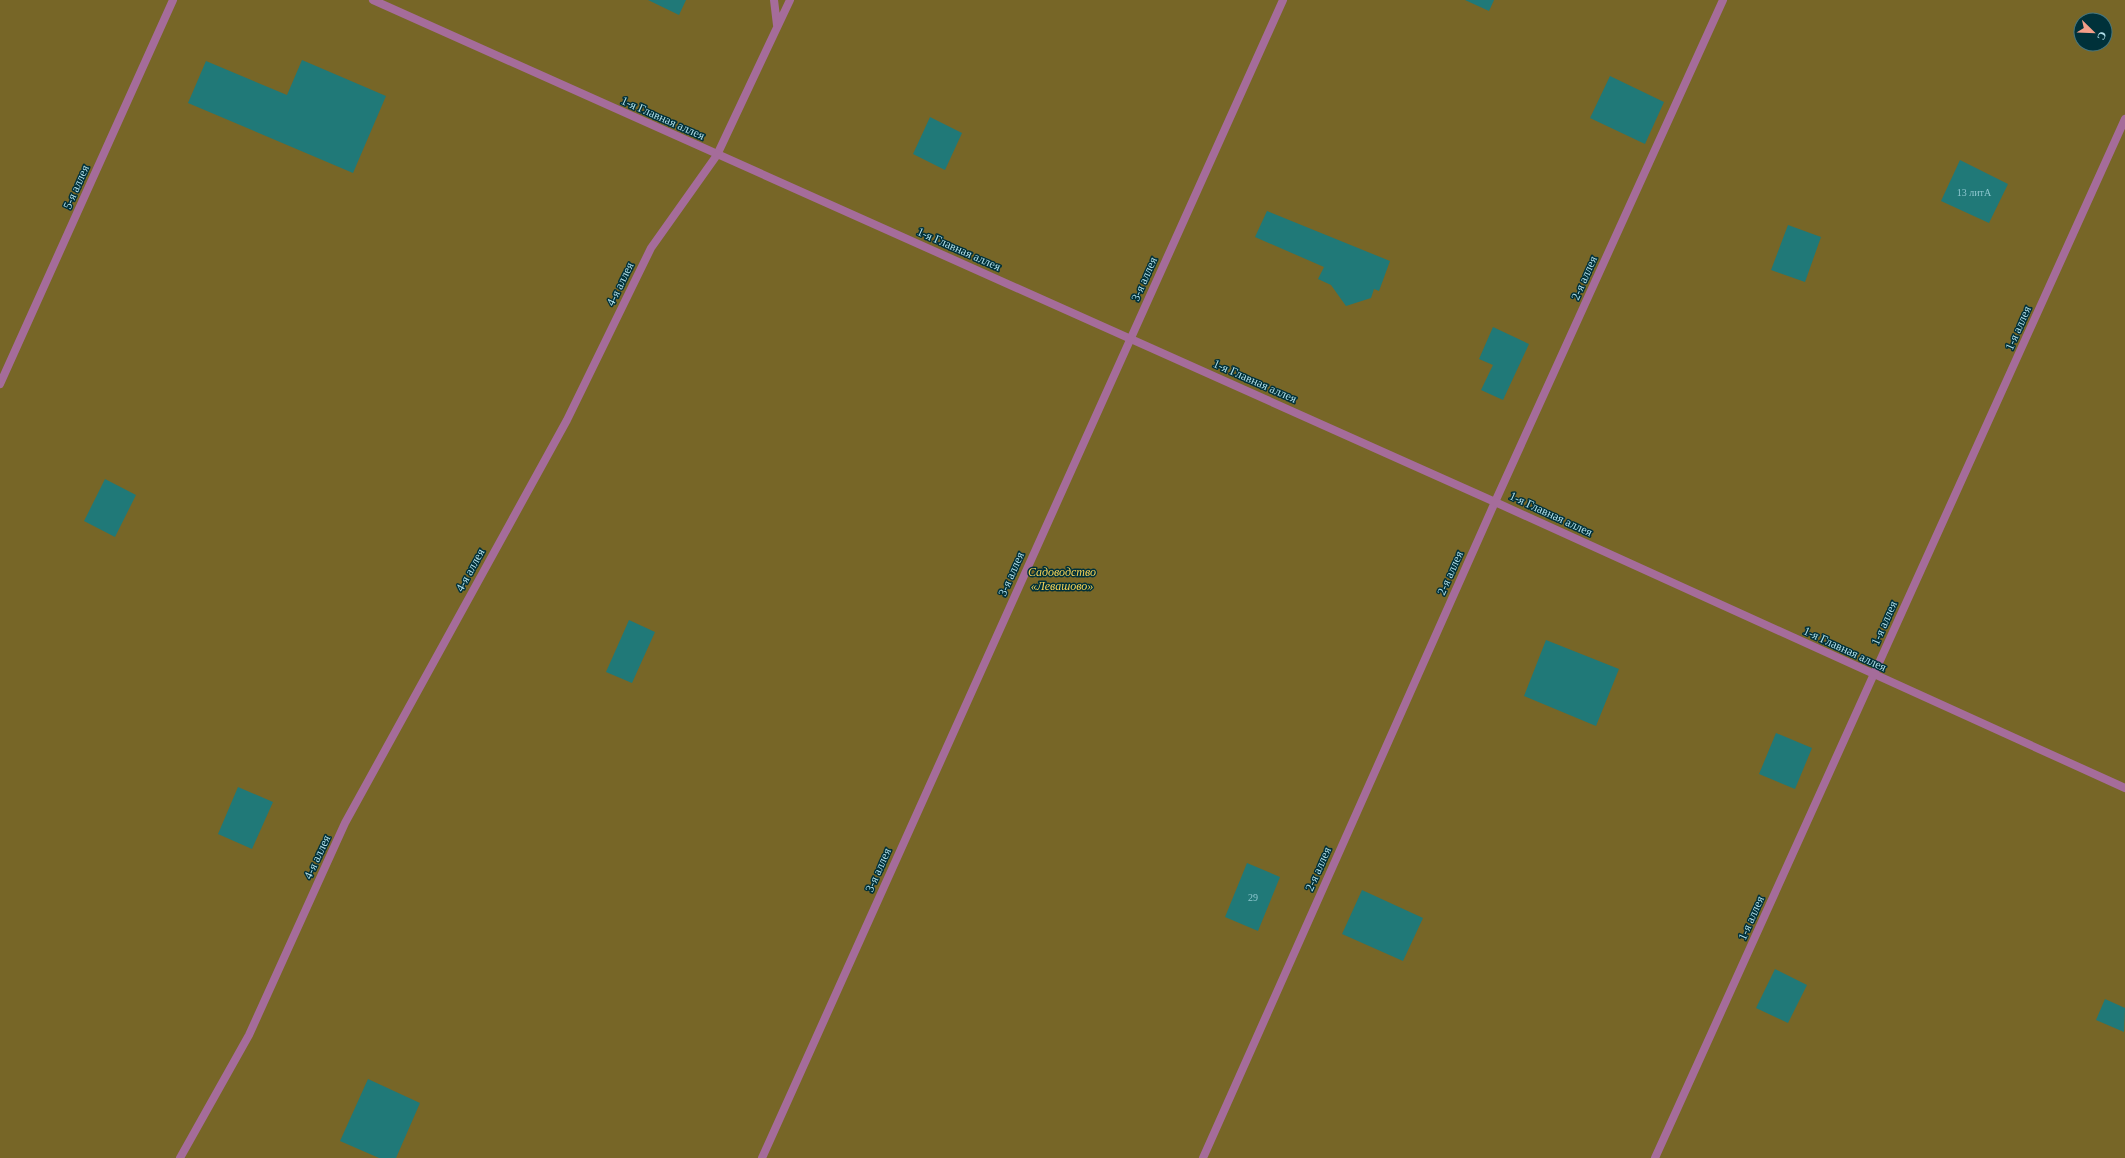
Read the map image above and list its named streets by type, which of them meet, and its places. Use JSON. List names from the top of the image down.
{
  "streets": {
    "street": [
      "1-я Главная аллея",
      "5-я аллея",
      "2-я аллея",
      "3-я аллея",
      "4-я аллея",
      "1-я аллея"
    ]
  },
  "crossings": [
    ["1-я Главная аллея", "2-я аллея"],
    ["1-я Главная аллея", "3-я аллея"],
    ["1-я Главная аллея", "4-я аллея"],
    ["1-я Главная аллея", "1-я аллея"]
  ],
  "parks": ["Садоводство «Левашово»"],
  "house_numbers": ["13 литА", "29"],
  "north": "bottom right"
}
